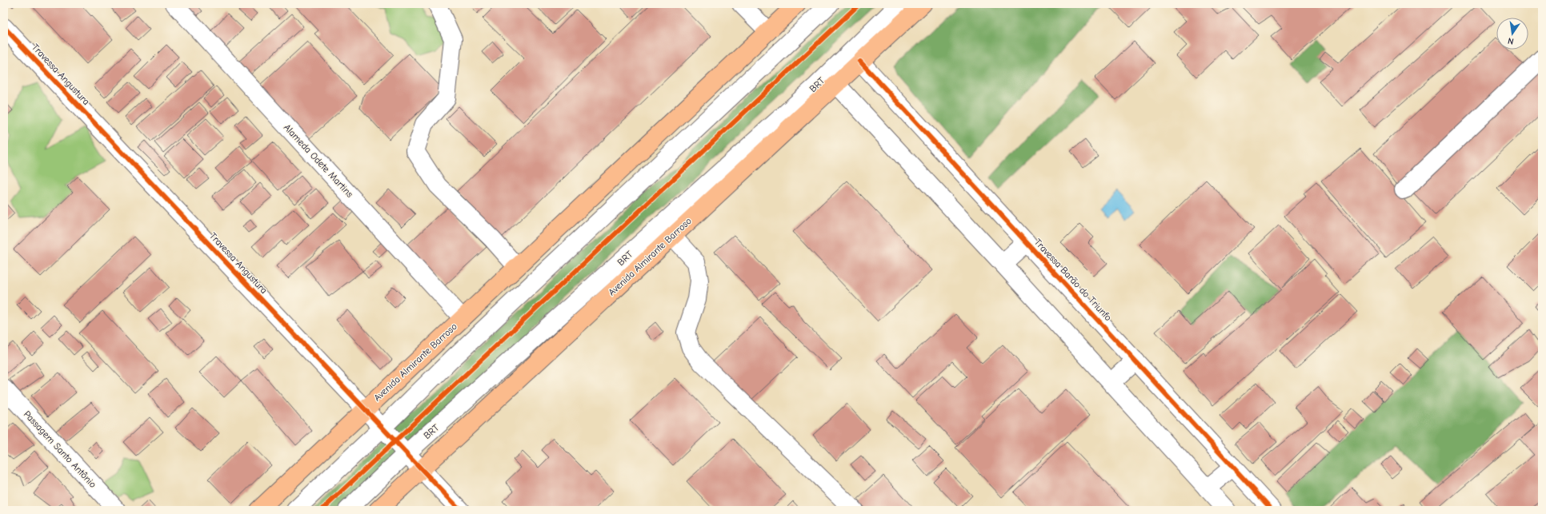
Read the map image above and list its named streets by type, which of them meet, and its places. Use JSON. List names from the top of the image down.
{
  "streets": {
    "highway": ["Avenida Almirante Barroso"],
    "street": [
      "Travessa Angustura",
      "BRT",
      "Alameda Odete Martins",
      "Travessa Barão do Triunfo",
      "Passagem Santo Antônio"
    ]
  },
  "crossings": [
    ["Travessa Angustura", "BRT"],
    ["Travessa Angustura", "Avenida Almirante Barroso"],
    ["Alameda Odete Martins", "Avenida Almirante Barroso"],
    ["Avenida Almirante Barroso", "Travessa Barão do Triunfo"]
  ],
  "north": "bottom"
}
